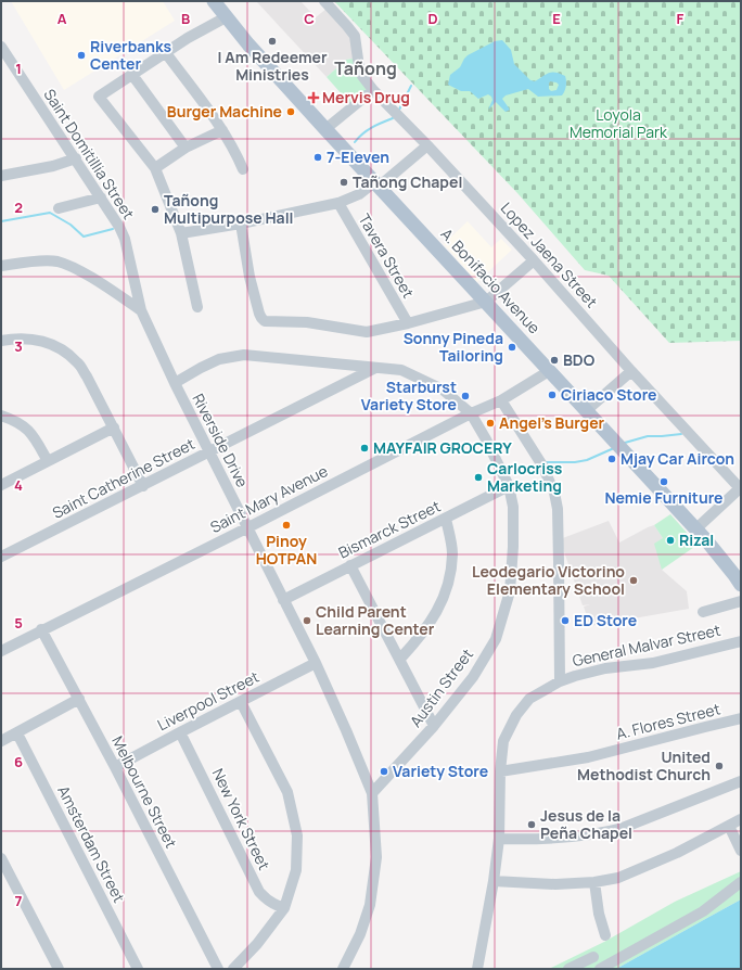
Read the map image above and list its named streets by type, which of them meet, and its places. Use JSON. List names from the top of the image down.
{
  "streets": {
    "main road": ["A. Bonifacio Avenue"],
    "street": [
      "Saint Domitillia Street",
      "Lopez Jaena Street",
      "Tavera Street",
      "Riverside Drive",
      "Saint Catherine Street",
      "Saint Mary Avenue",
      "Bismarck Street",
      "General Malvar Street",
      "Austin Street",
      "Liverpool Street",
      "A. Flores Street",
      "Melbourne Street",
      "New York Street",
      "Amsterdam Street"
    ]
  },
  "crossings": [
    ["Saint Domitillia Street", "Riverside Drive"],
    ["A. Bonifacio Avenue", "Saint Mary Avenue"],
    ["Riverside Drive", "Saint Catherine Street"],
    ["Riverside Drive", "Saint Mary Avenue"],
    ["Riverside Drive", "Bismarck Street"],
    ["Riverside Drive", "Austin Street"],
    ["Riverside Drive", "Liverpool Street"],
    ["Saint Mary Avenue", "Austin Street"],
    ["Saint Mary Avenue", "Melbourne Street"],
    ["Bismarck Street", "Austin Street"],
    ["General Malvar Street", "A. Flores Street"],
    ["Liverpool Street", "Melbourne Street"],
    ["Liverpool Street", "New York Street"]
  ],
  "districts": ["Tañong"],
  "parks": ["Loyola Memorial Park"],
  "places": {
    "other": [
      "I Am Redeemer Ministries",
      "Riverbanks Center",
      "Burger Machine",
      "7-Eleven",
      "Tañong Chapel",
      "Tañong Multipurpose Hall",
      "Sonny Pineda Tailoring",
      "BDO",
      "Ciriaco Store",
      "Starburst Variety Store",
      "Angel's Burger",
      "MAYFAIR GROCERY",
      "Mjay Car Aircon",
      "Carlocriss Marketing",
      "Nemie Furniture",
      "Pinoy HOTPAN",
      "Rizal",
      "Leodegario Victorino Elementary School",
      "Child Parent Learning Center",
      "ED Store",
      "United Methodist Church",
      "Variety Store",
      "Jesus de la Peña Chapel"
    ],
    "health": ["Mervis Drug"]
  },
  "grid": {
    "columns": [
      "A",
      "B",
      "C",
      "D",
      "E",
      "F"
    ],
    "rows": [
      "1",
      "2",
      "3",
      "4",
      "5",
      "6",
      "7"
    ]
  }
}
